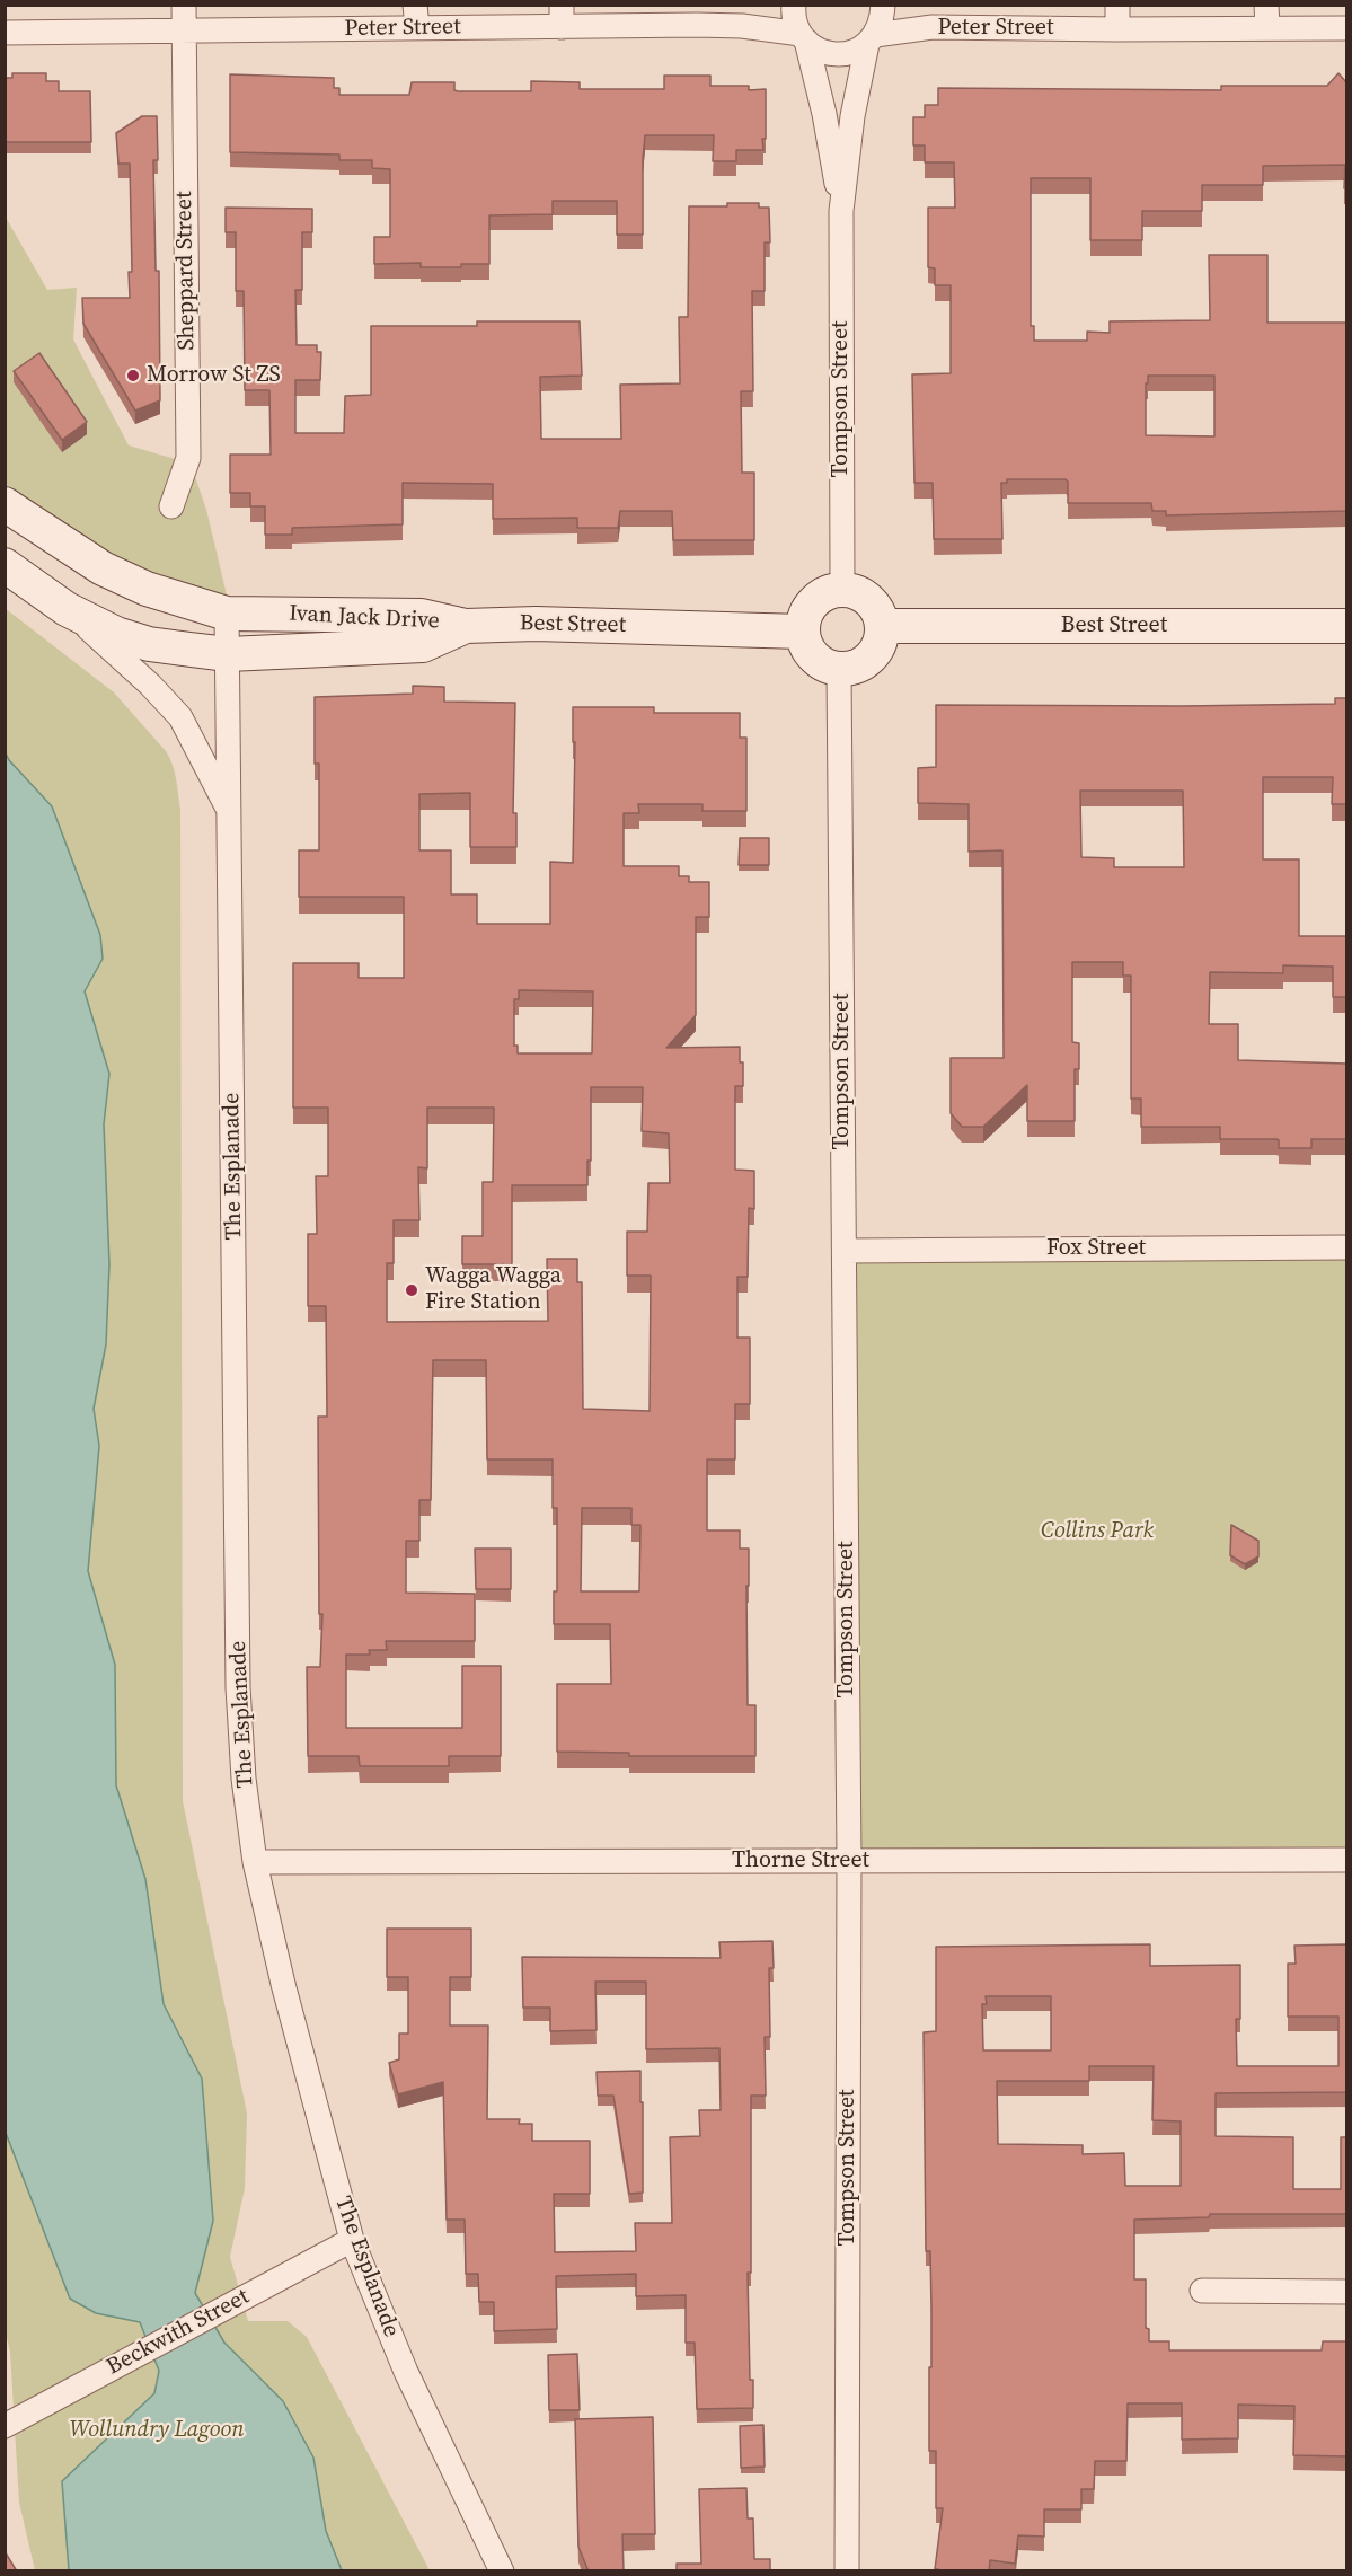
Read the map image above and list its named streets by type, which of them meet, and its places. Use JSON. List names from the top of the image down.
{
  "streets": {
    "street": [
      "Peter Street",
      "Sheppard Street",
      "Tompson Street",
      "Ivan Jack Drive",
      "Best Street",
      "The Esplanade",
      "Fox Street",
      "Thorne Street",
      "Beckwith Street"
    ]
  },
  "crossings": [
    ["Peter Street", "Sheppard Street"],
    ["Peter Street", "Tompson Street"],
    ["Tompson Street", "Best Street"],
    ["Tompson Street", "Fox Street"],
    ["Tompson Street", "Thorne Street"],
    ["Ivan Jack Drive", "Best Street"],
    ["Ivan Jack Drive", "The Esplanade"],
    ["The Esplanade", "Thorne Street"],
    ["The Esplanade", "Beckwith Street"]
  ],
  "parks": ["Collins Park", "Wollundry Lagoon"],
  "places": ["Morrow St ZS", "Wagga Wagga Fire Station"]
}
